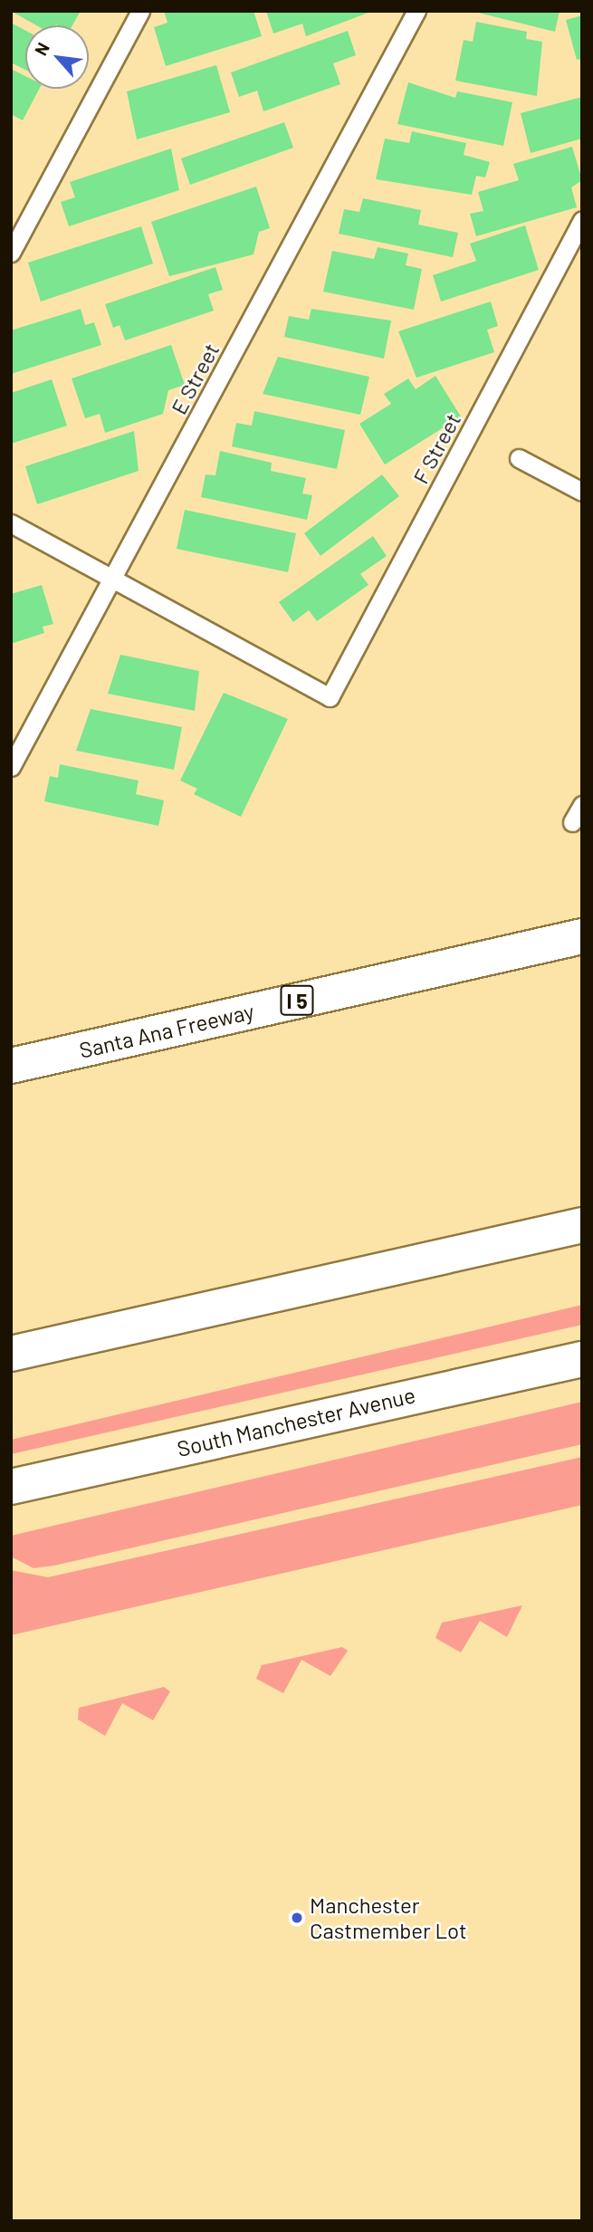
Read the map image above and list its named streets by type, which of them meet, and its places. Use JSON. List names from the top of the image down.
{
  "streets": {
    "main road": ["I 5", "Santa Ana Freeway", "South Manchester Avenue"],
    "lane": ["E Street", "F Street"]
  },
  "crossings": [
    ["E Street", "F Street"]
  ],
  "places": ["Manchester Castmember Lot"],
  "north": "top left"
}
